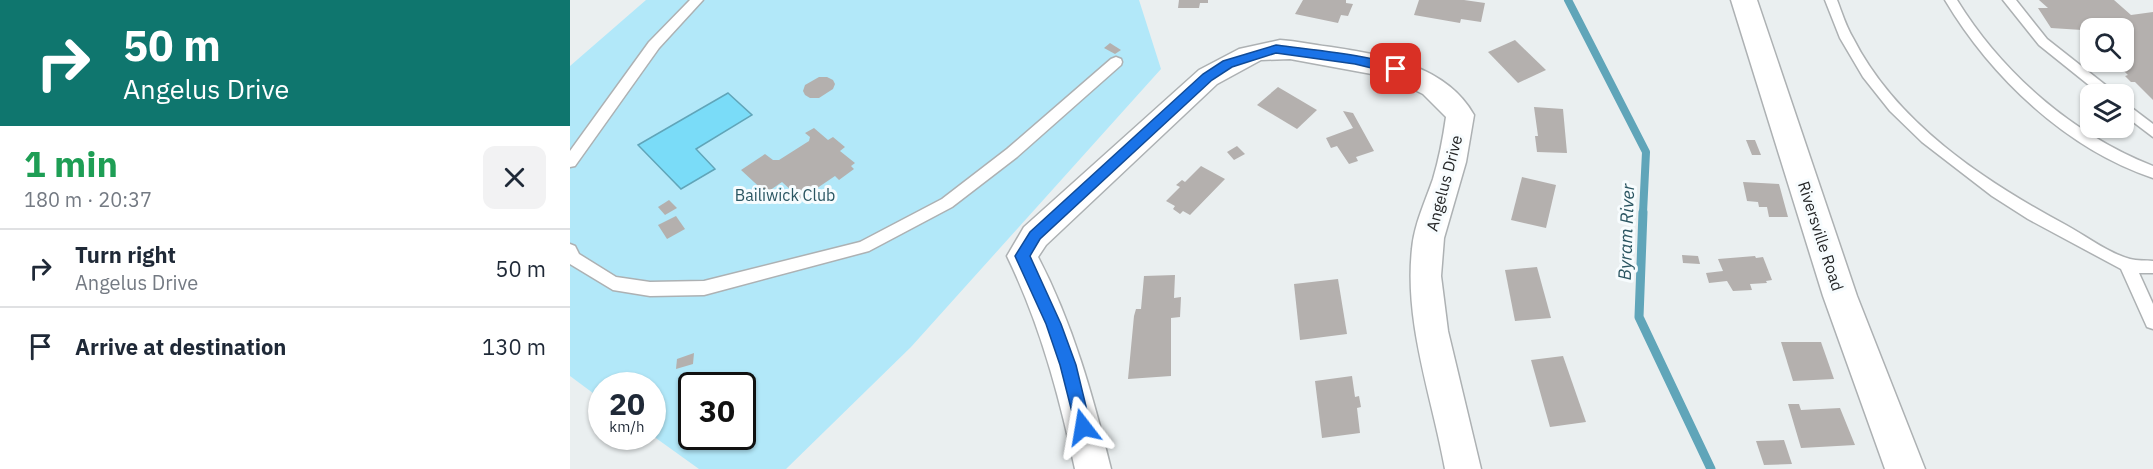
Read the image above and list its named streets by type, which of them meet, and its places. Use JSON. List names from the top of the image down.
{
  "streets": {
    "street": ["Angelus Drive", "Riversville Road"]
  },
  "water": ["Byram River"],
  "parks": ["Bailiwick Club"],
  "page": {
    "turn": ["50 m", "Angelus Drive"],
    "heading": ["1 min", "180 m · 20:37"],
    "list": [
      {
        "name": "Turn right",
        "note": "Angelus Drive",
        "value": "50 m"
      },
      {
        "name": "Arrive at destination",
        "value": "130 m"
      }
    ],
    "speed": "20 km/h",
    "limit": "30"
  }
}
